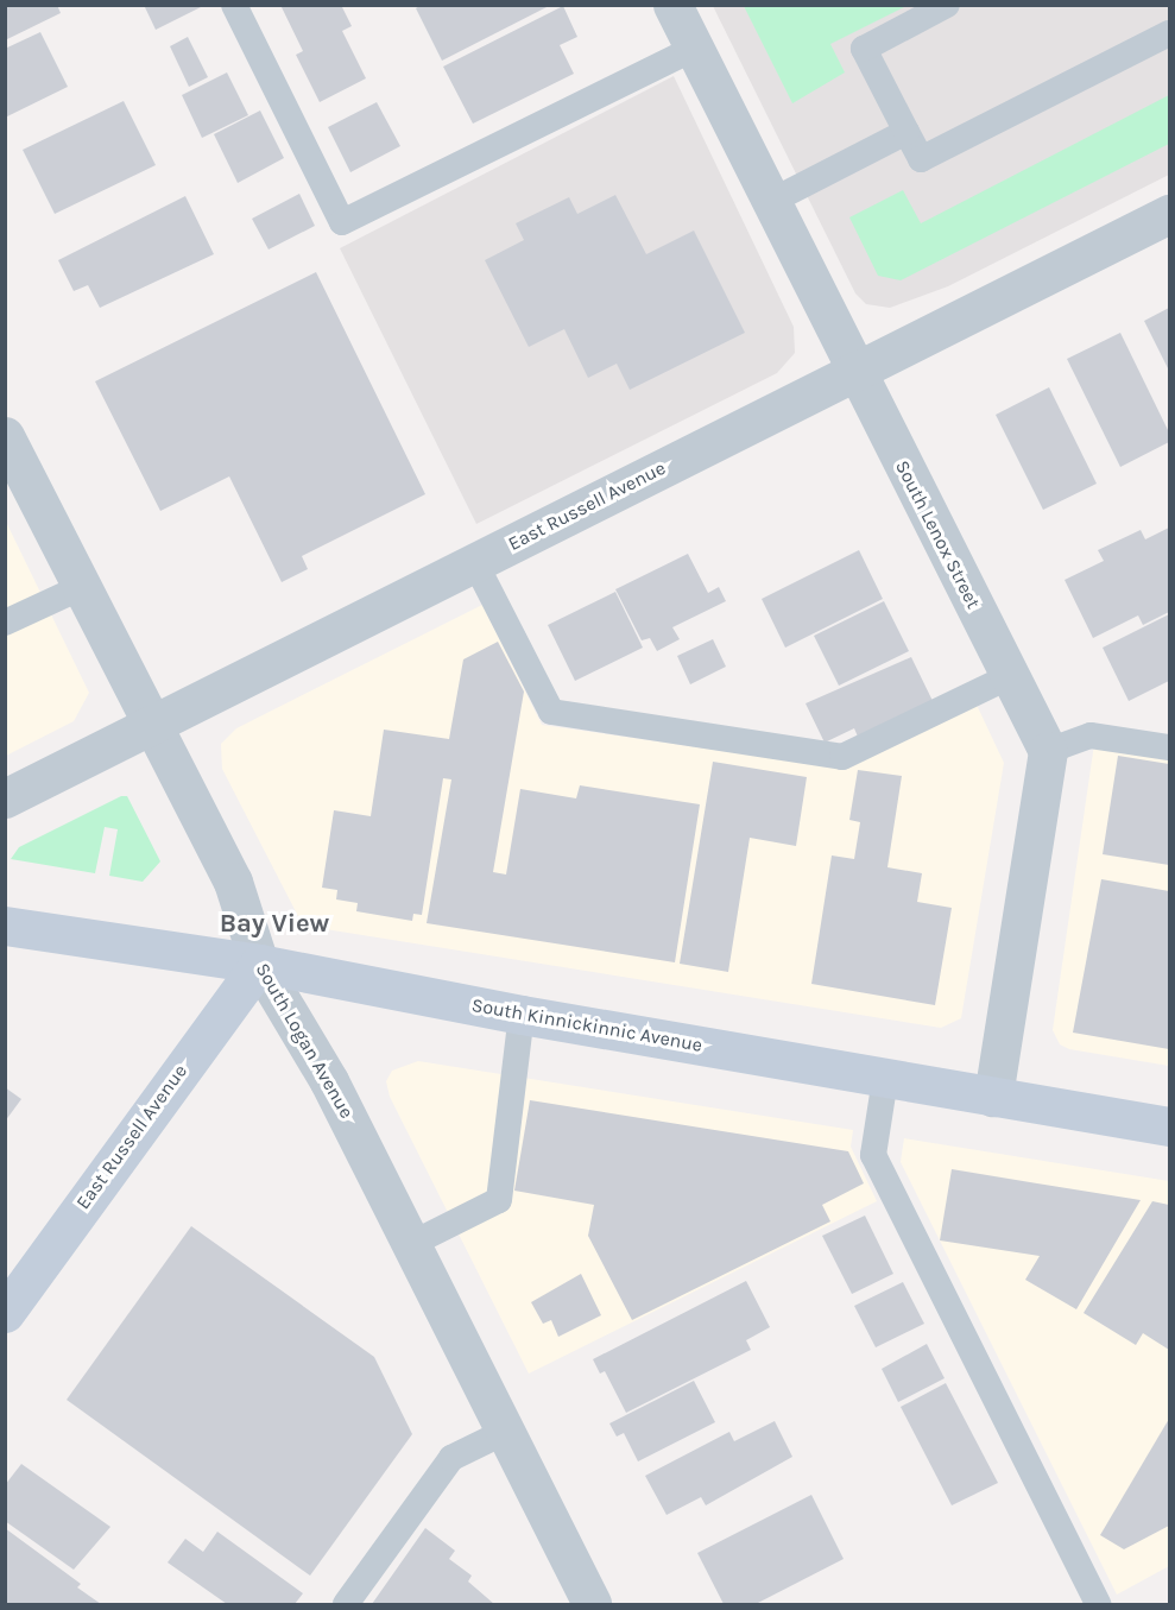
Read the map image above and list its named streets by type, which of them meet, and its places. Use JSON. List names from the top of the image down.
{
  "streets": {
    "main road": ["East Russell Avenue", "South Kinnickinnic Avenue"],
    "street": ["South Lenox Street", "South Logan Avenue"]
  },
  "crossings": [
    ["East Russell Avenue", "South Lenox Street"],
    ["East Russell Avenue", "South Kinnickinnic Avenue"],
    ["East Russell Avenue", "South Logan Avenue"],
    ["South Kinnickinnic Avenue", "South Logan Avenue"]
  ],
  "districts": ["Bay View"]
}
